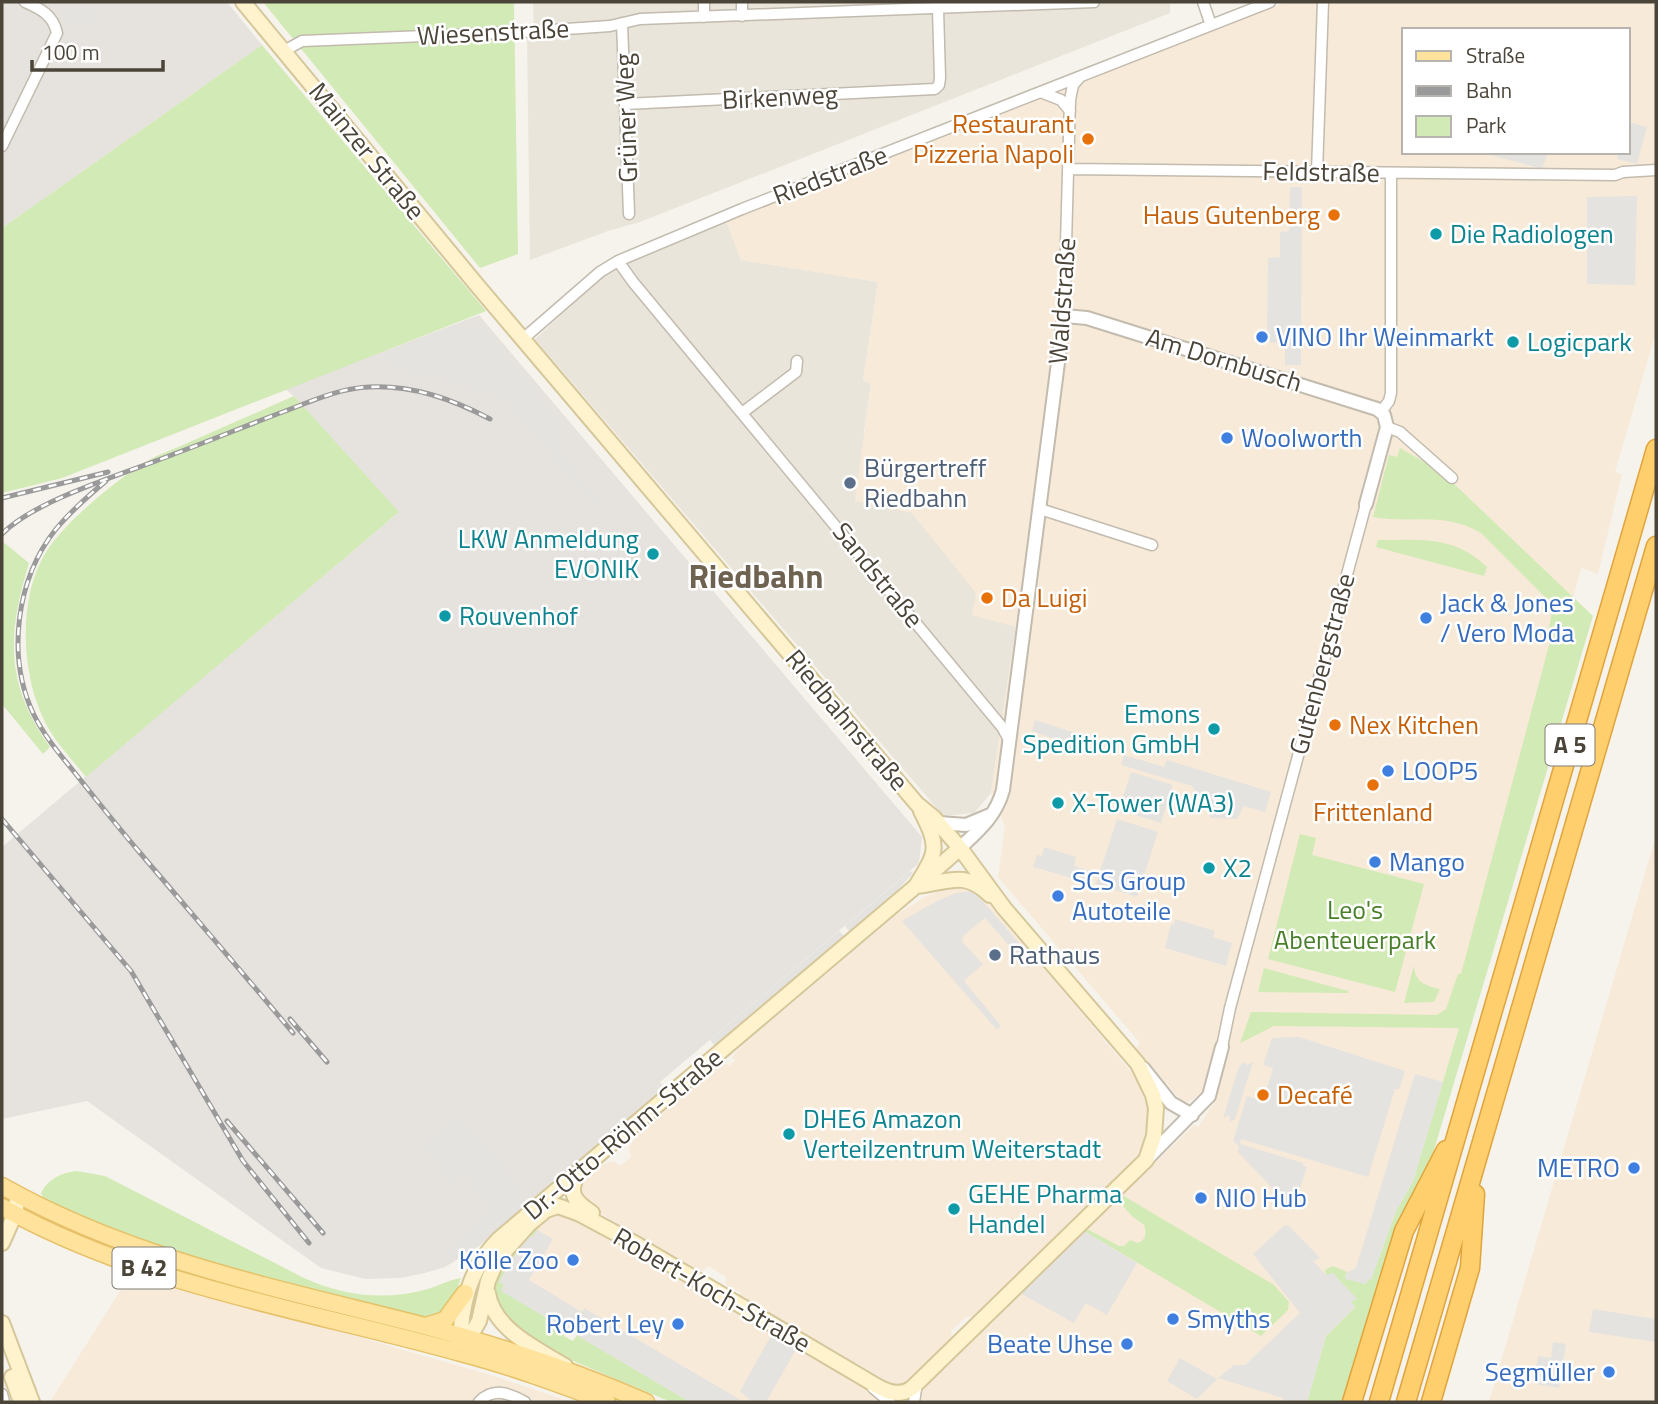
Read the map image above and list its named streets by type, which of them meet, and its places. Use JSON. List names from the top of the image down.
{
  "streets": {
    "highway": ["A 5"],
    "main road": [
      "Mainzer Straße",
      "Riedbahnstraße",
      "Dr.-Otto-Röhm-Straße",
      "B 42",
      "Robert-Koch-Straße"
    ],
    "street": [
      "Wiesenstraße",
      "Birkenweg",
      "Grüner Weg",
      "Feldstraße",
      "Riedstraße",
      "Waldstraße",
      "Am Dornbusch",
      "Sandstraße",
      "Gutenbergstraße"
    ]
  },
  "crossings": [
    ["Wiesenstraße", "Birkenweg"],
    ["Wiesenstraße", "Grüner Weg"],
    ["Wiesenstraße", "Mainzer Straße"],
    ["Birkenweg", "Grüner Weg"],
    ["Mainzer Straße", "Riedbahnstraße"],
    ["Feldstraße", "Waldstraße"],
    ["Riedstraße", "Waldstraße"],
    ["Riedstraße", "Sandstraße"],
    ["Waldstraße", "Am Dornbusch"],
    ["Waldstraße", "Sandstraße"],
    ["Waldstraße", "Riedbahnstraße"],
    ["Gutenbergstraße", "Riedbahnstraße"],
    ["Riedbahnstraße", "Dr.-Otto-Röhm-Straße"],
    ["Dr.-Otto-Röhm-Straße", "B 42"],
    ["Dr.-Otto-Röhm-Straße", "Robert-Koch-Straße"]
  ],
  "districts": ["Riedbahn"],
  "parks": ["Leo's Abenteuerpark"],
  "places": [
    "Restaurant Pizzeria Napoli",
    "Haus Gutenberg",
    "Die Radiologen",
    "VINO Ihr Weinmarkt",
    "Logicpark",
    "Woolworth",
    "Bürgertreff Riedbahn",
    "LKW Anmeldung EVONIK",
    "Da Luigi",
    "Rouvenhof",
    "Jack & Jones / Vero Moda",
    "Nex Kitchen",
    "Emons Spedition GmbH",
    "LOOP5",
    "Frittenland",
    "X-Tower (WA3)",
    "Mango",
    "X2",
    "SCS Group Autoteile",
    "Rathaus",
    "Decafé",
    "DHE6 Amazon Verteilzentrum Weiterstadt",
    "METRO",
    "NIO Hub",
    "GEHE Pharma Handel",
    "Kölle Zoo",
    "Smyths",
    "Robert Ley",
    "Beate Uhse",
    "Segmüller"
  ],
  "legend": ["Straße", "Bahn", "Park"],
  "scale_bar": "100 m"
}
